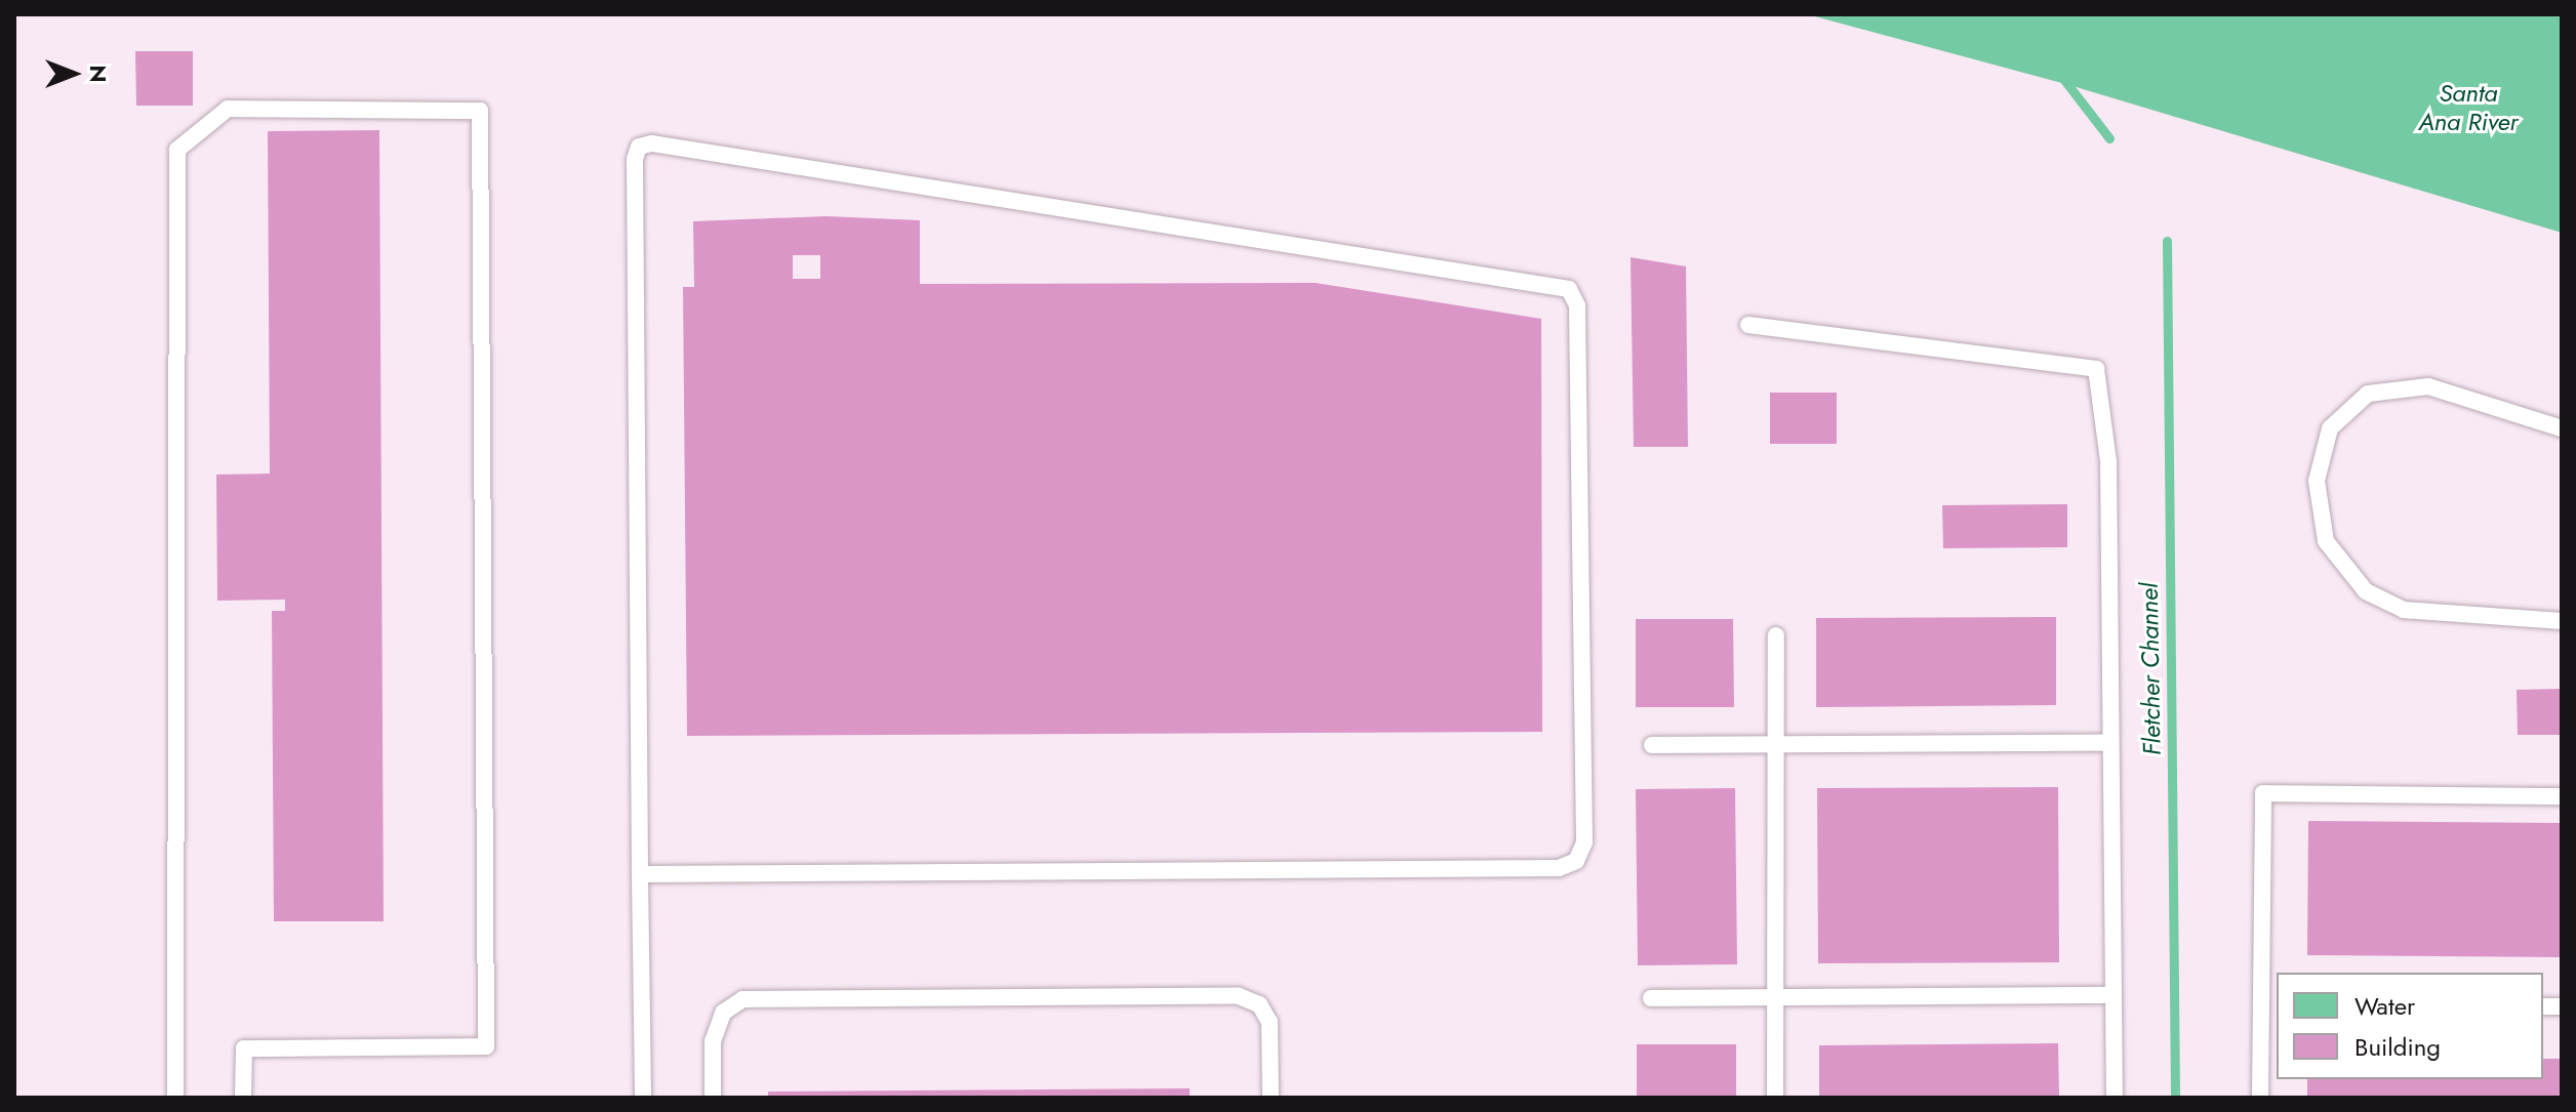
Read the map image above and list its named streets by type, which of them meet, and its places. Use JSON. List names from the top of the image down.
{
  "water": ["Santa Ana River", "Fletcher Channel"],
  "legend": ["Water", "Building"],
  "north": "right"
}
